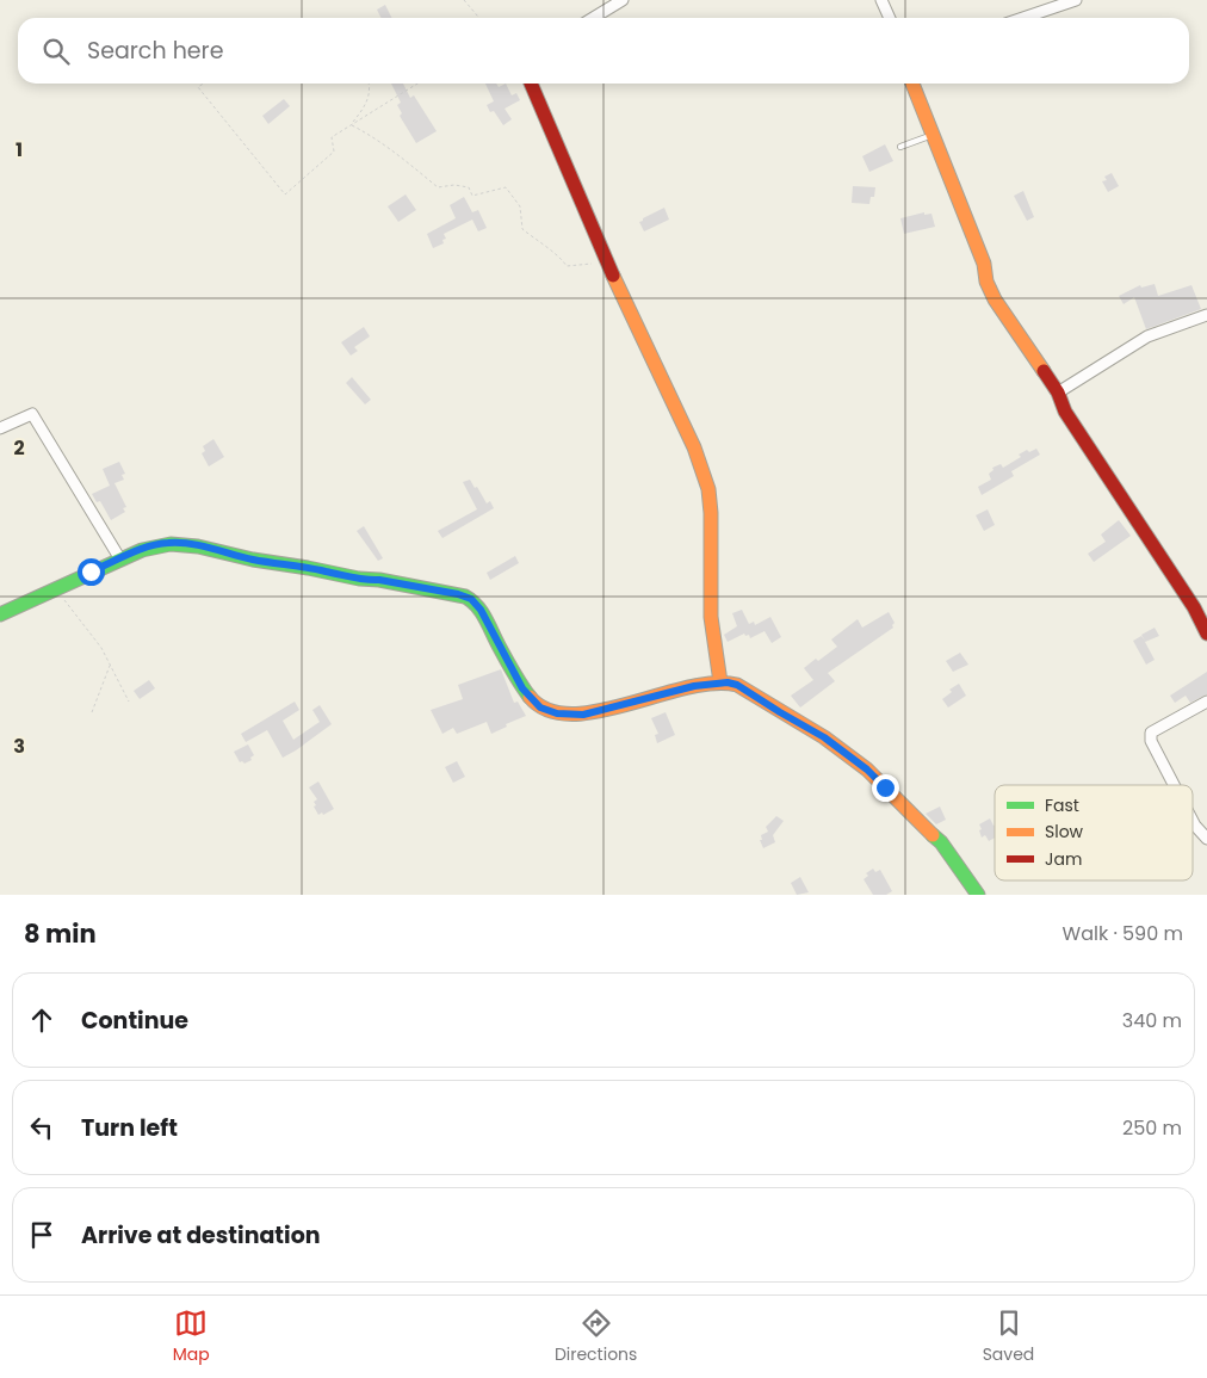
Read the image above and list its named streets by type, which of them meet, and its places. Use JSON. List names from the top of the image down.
{
  "legend": ["Fast", "Slow", "Jam"],
  "page": {
    "search": "Search here",
    "heading": ["8 min", "Walk · 590 m"],
    "list": [
      ["Continue", "340 m"],
      ["Turn left", "250 m"],
      "Arrive at destination"
    ],
    "nav": ["Map", "Directions", "Saved"]
  },
  "grid": {
    "rows": ["1", "2", "3"]
  }
}
